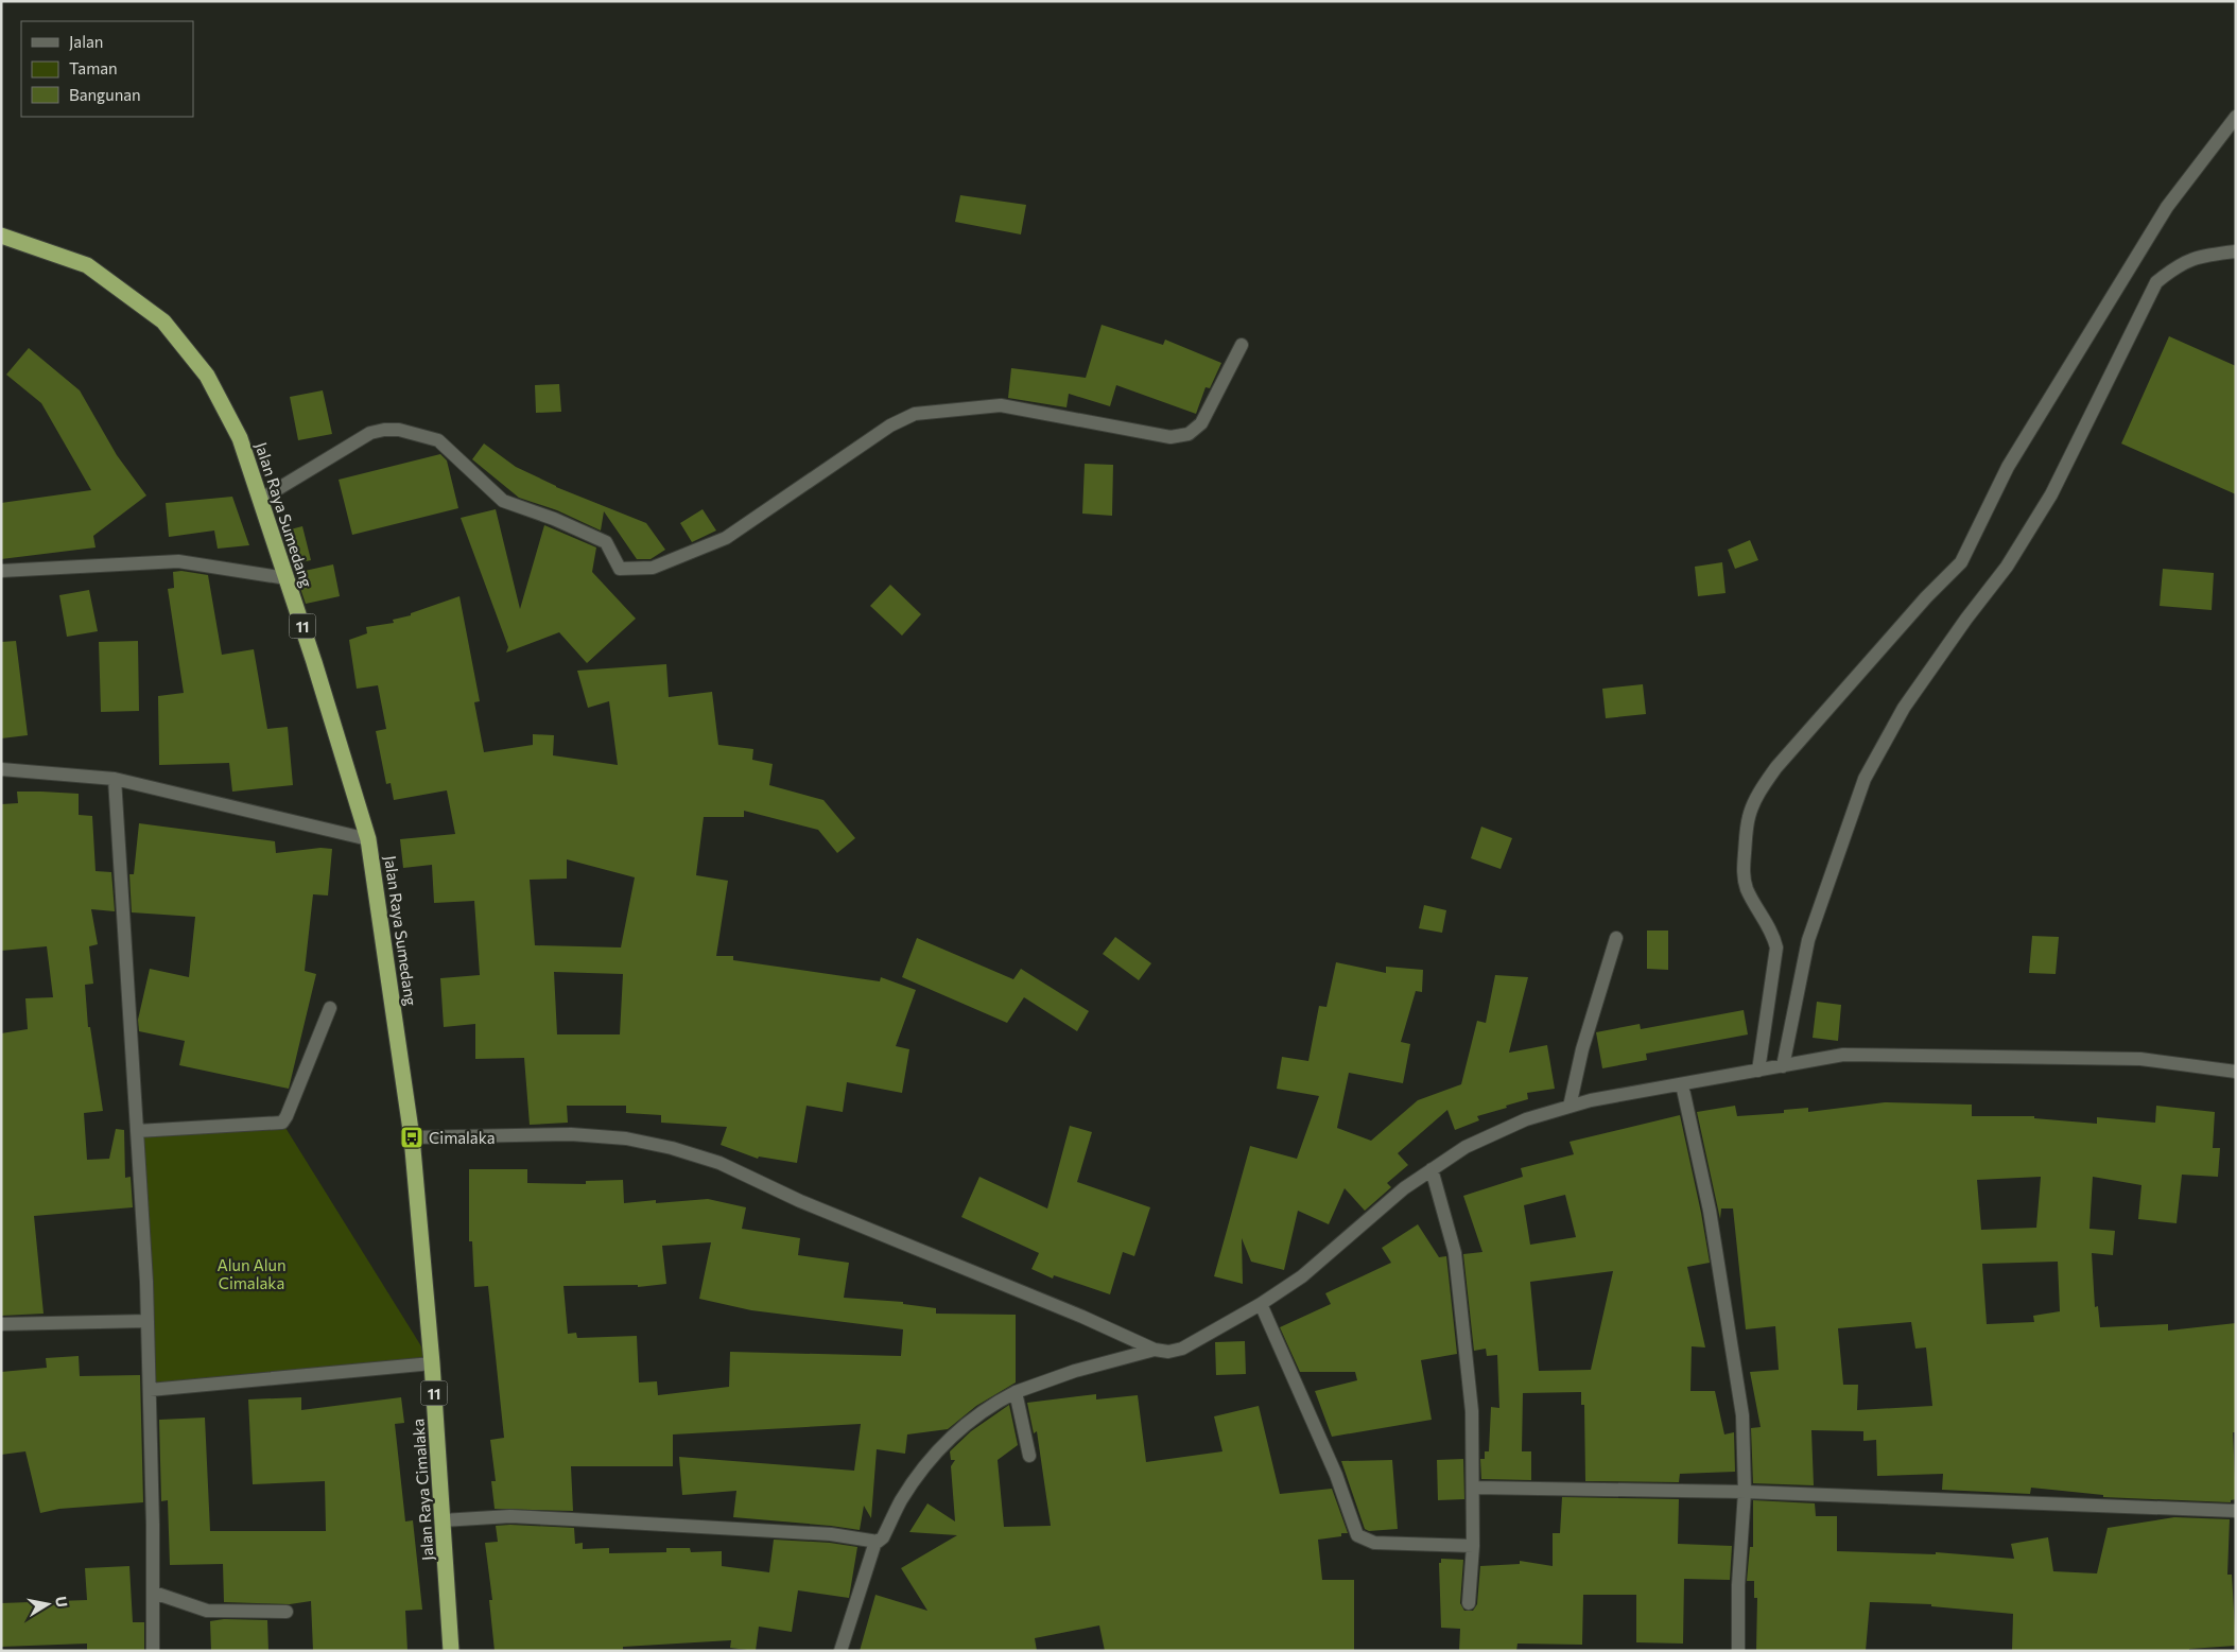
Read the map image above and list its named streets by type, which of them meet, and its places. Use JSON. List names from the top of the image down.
{
  "streets": {
    "highway": ["Jalan Raya Sumedang", "11", "Jalan Raya Cimalaka"]
  },
  "crossings": [
    ["Jalan Raya Sumedang", "Jalan Raya Cimalaka"]
  ],
  "parks": ["Alun Alun Cimalaka"],
  "places": {
    "bus stop": ["Cimalaka"]
  },
  "legend": ["Jalan", "Taman", "Bangunan"],
  "north": "right"
}
